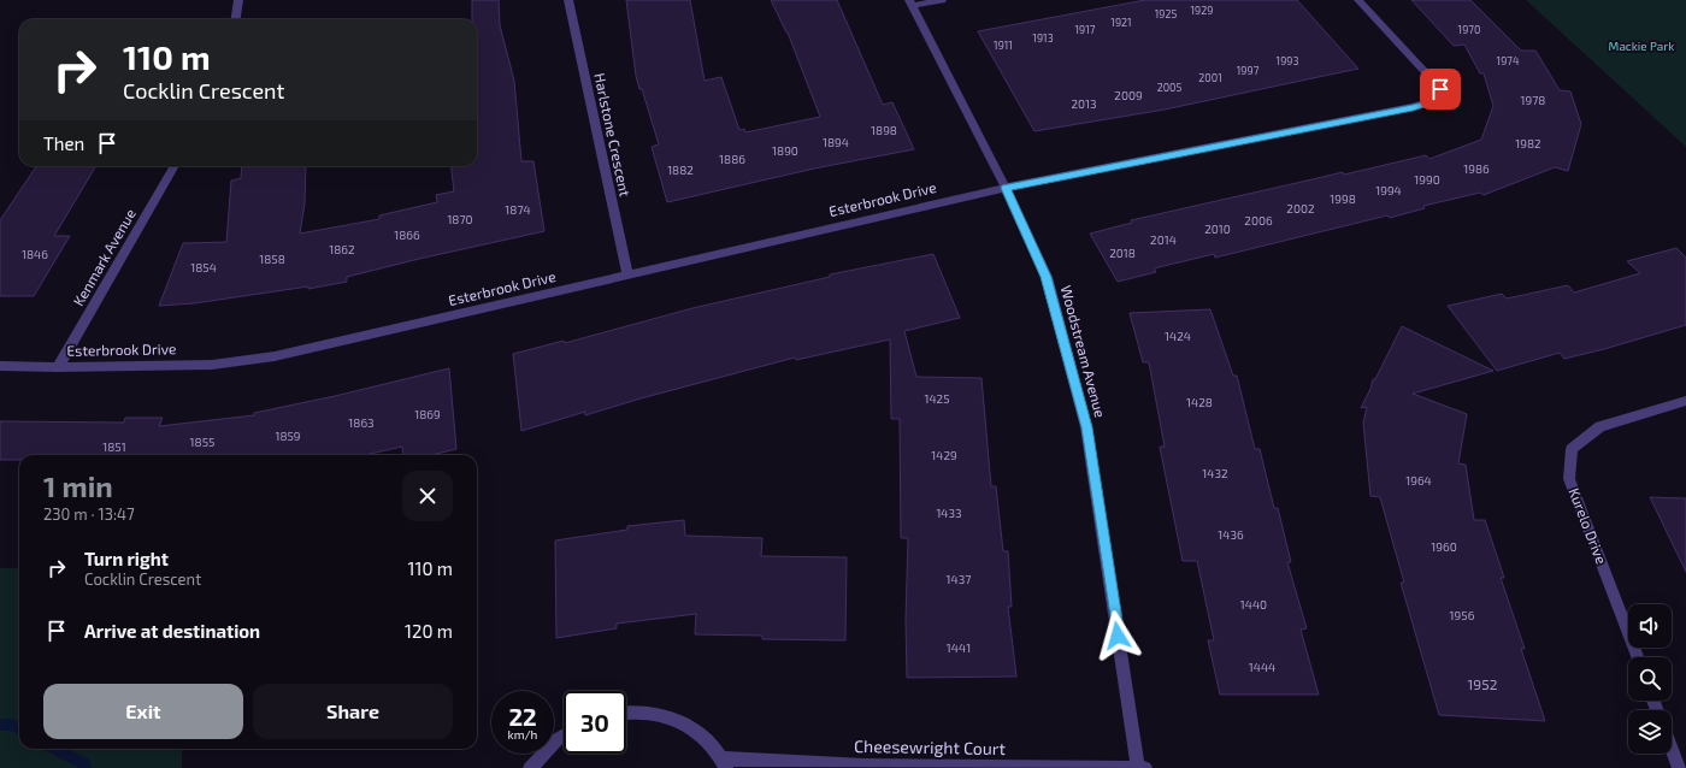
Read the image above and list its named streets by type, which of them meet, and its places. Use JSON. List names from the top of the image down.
{
  "streets": {
    "street": [
      "Harlstone Crescent",
      "Esterbrook Drive",
      "Kenmark Avenue",
      "Woodstream Avenue",
      "Kurelo Drive",
      "Cheesewright Court"
    ]
  },
  "crossings": [
    ["Harlstone Crescent", "Esterbrook Drive"],
    ["Esterbrook Drive", "Kenmark Avenue"],
    ["Esterbrook Drive", "Woodstream Avenue"],
    ["Woodstream Avenue", "Cheesewright Court"]
  ],
  "parks": ["Mackie Park"],
  "house_numbers": [
    "1929",
    "1925",
    "1921",
    "1917",
    "1970",
    "1913",
    "1911",
    "1993",
    "1974",
    "1997",
    "2001",
    "2005",
    "2009",
    "1978",
    "2013",
    "1898",
    "1894",
    "1982",
    "1890",
    "1886",
    "1986",
    "1882",
    "1990",
    "1994",
    "1998",
    "2002",
    "1874",
    "1870",
    "2006",
    "2010",
    "1866",
    "2014",
    "1862",
    "2018",
    "1846",
    "1858",
    "1854",
    "1424",
    "1425",
    "1428",
    "1869",
    "1863",
    "1859",
    "1855",
    "1851",
    "1429",
    "1432",
    "1964",
    "1433",
    "1436",
    "1960",
    "1437",
    "1440",
    "1956",
    "1441",
    "1444",
    "1952"
  ],
  "page": {
    "turn": ["110 m", "Cocklin Crescent"],
    "then": "Then",
    "heading": ["1 min", "230 m · 13:47"],
    "list": [
      {
        "name": "Turn right",
        "note": "Cocklin Crescent",
        "value": "110 m"
      },
      {
        "name": "Arrive at destination",
        "value": "120 m"
      }
    ],
    "buttons": ["Exit", "Share"],
    "speed": "22 km/h",
    "limit": "30"
  }
}
